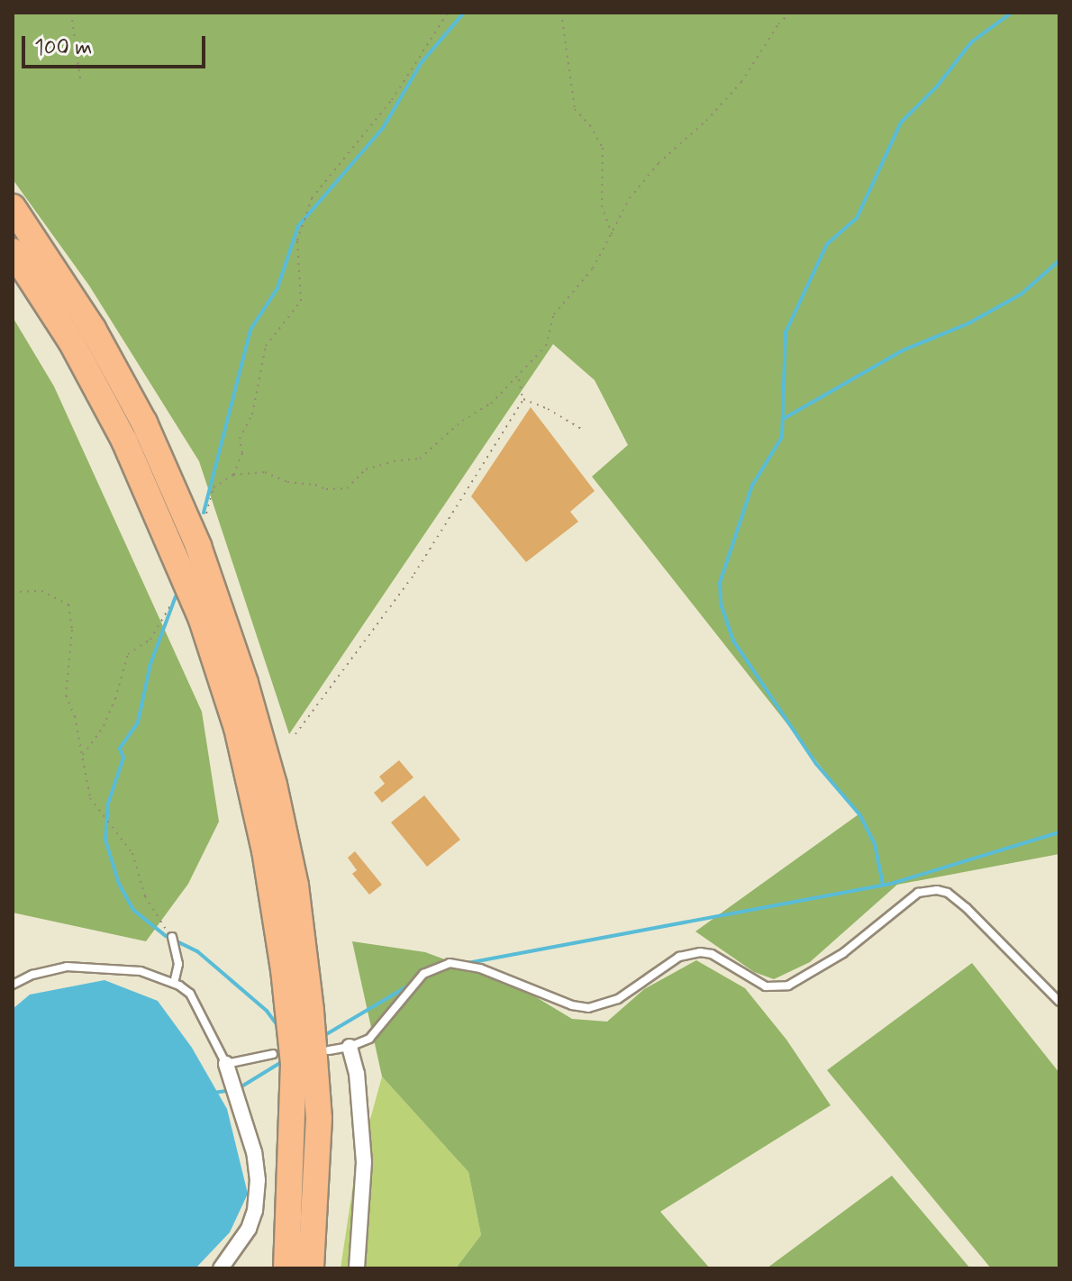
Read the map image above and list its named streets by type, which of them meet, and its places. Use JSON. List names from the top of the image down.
{
  "scale_bar": "100 m"
}
